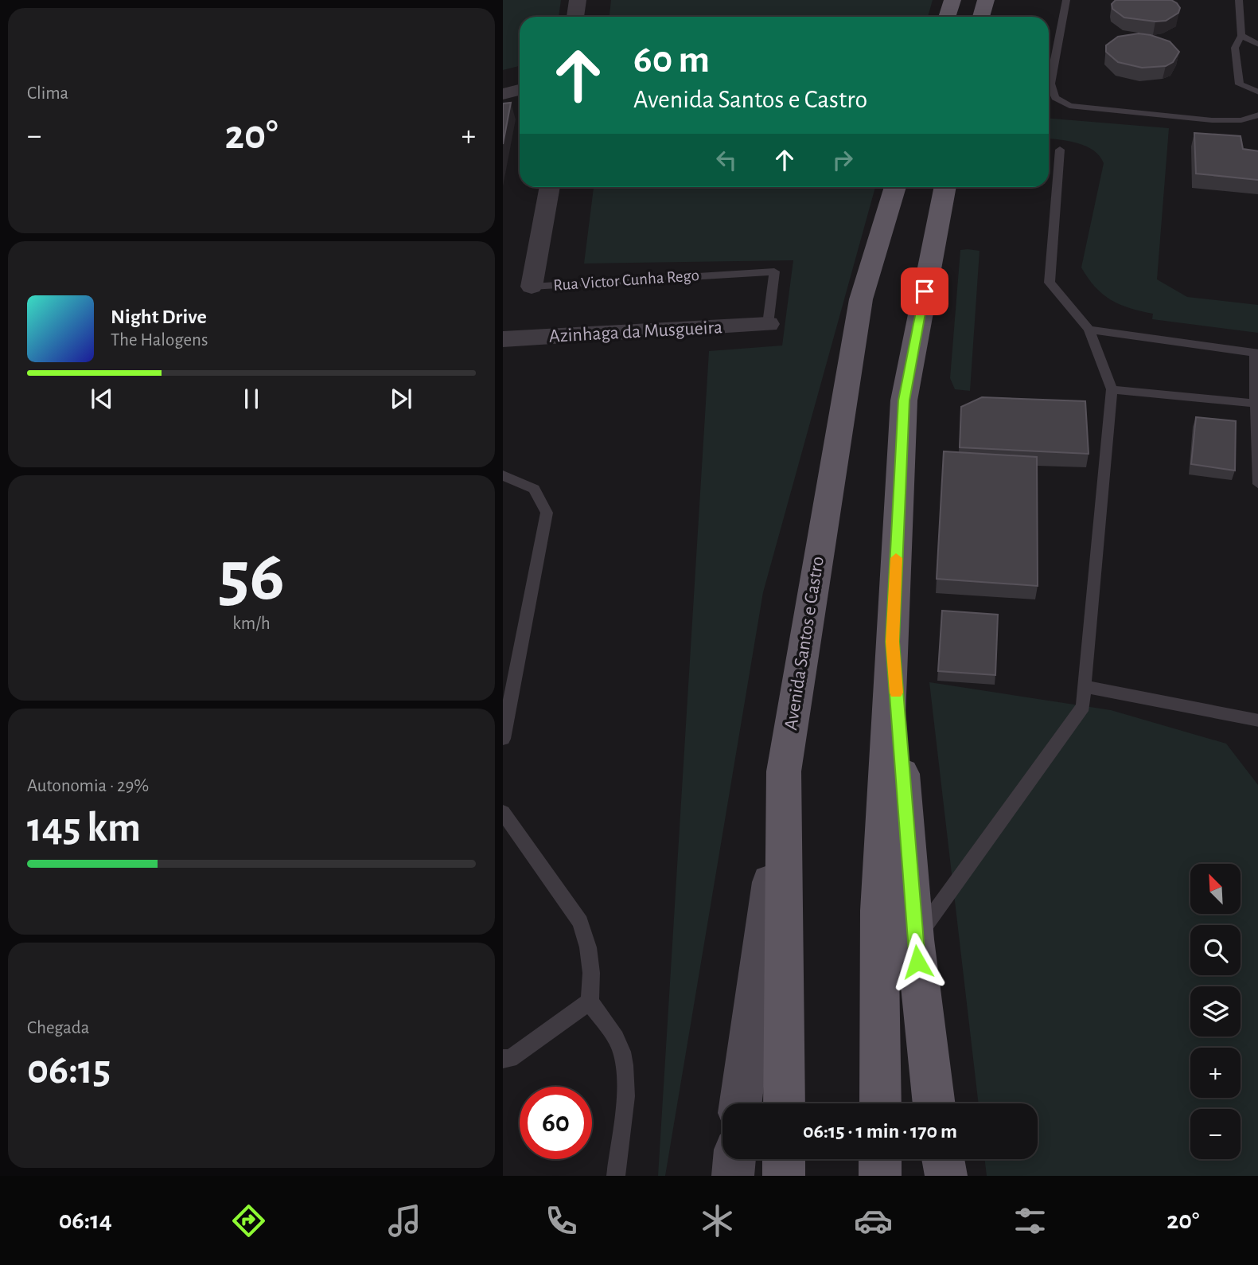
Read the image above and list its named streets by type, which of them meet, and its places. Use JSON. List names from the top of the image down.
{
  "streets": {
    "main road": ["Avenida Santos e Castro"],
    "street": ["Rua Victor Cunha Rego", "Azinhaga da Musgueira"]
  },
  "crossings": [
    ["Rua Victor Cunha Rego", "Azinhaga da Musgueira"]
  ],
  "north": "top left",
  "page": {
    "tile": [
      "Clima",
      ["56", "km/h"],
      ["Autonomia · 29%", "145 km"],
      ["Chegada", "06:15"]
    ],
    "turn": ["60 m", "Avenida Santos e Castro"],
    "heat": ["−", "20°", "+"],
    "song": ["Night Drive", "The Halogens"],
    "map_buttons": ["+", "−"],
    "limit": "60",
    "trip": "06:15 · 1 min · 170 m",
    "tabs": ["06:14", "20°"]
  }
}
